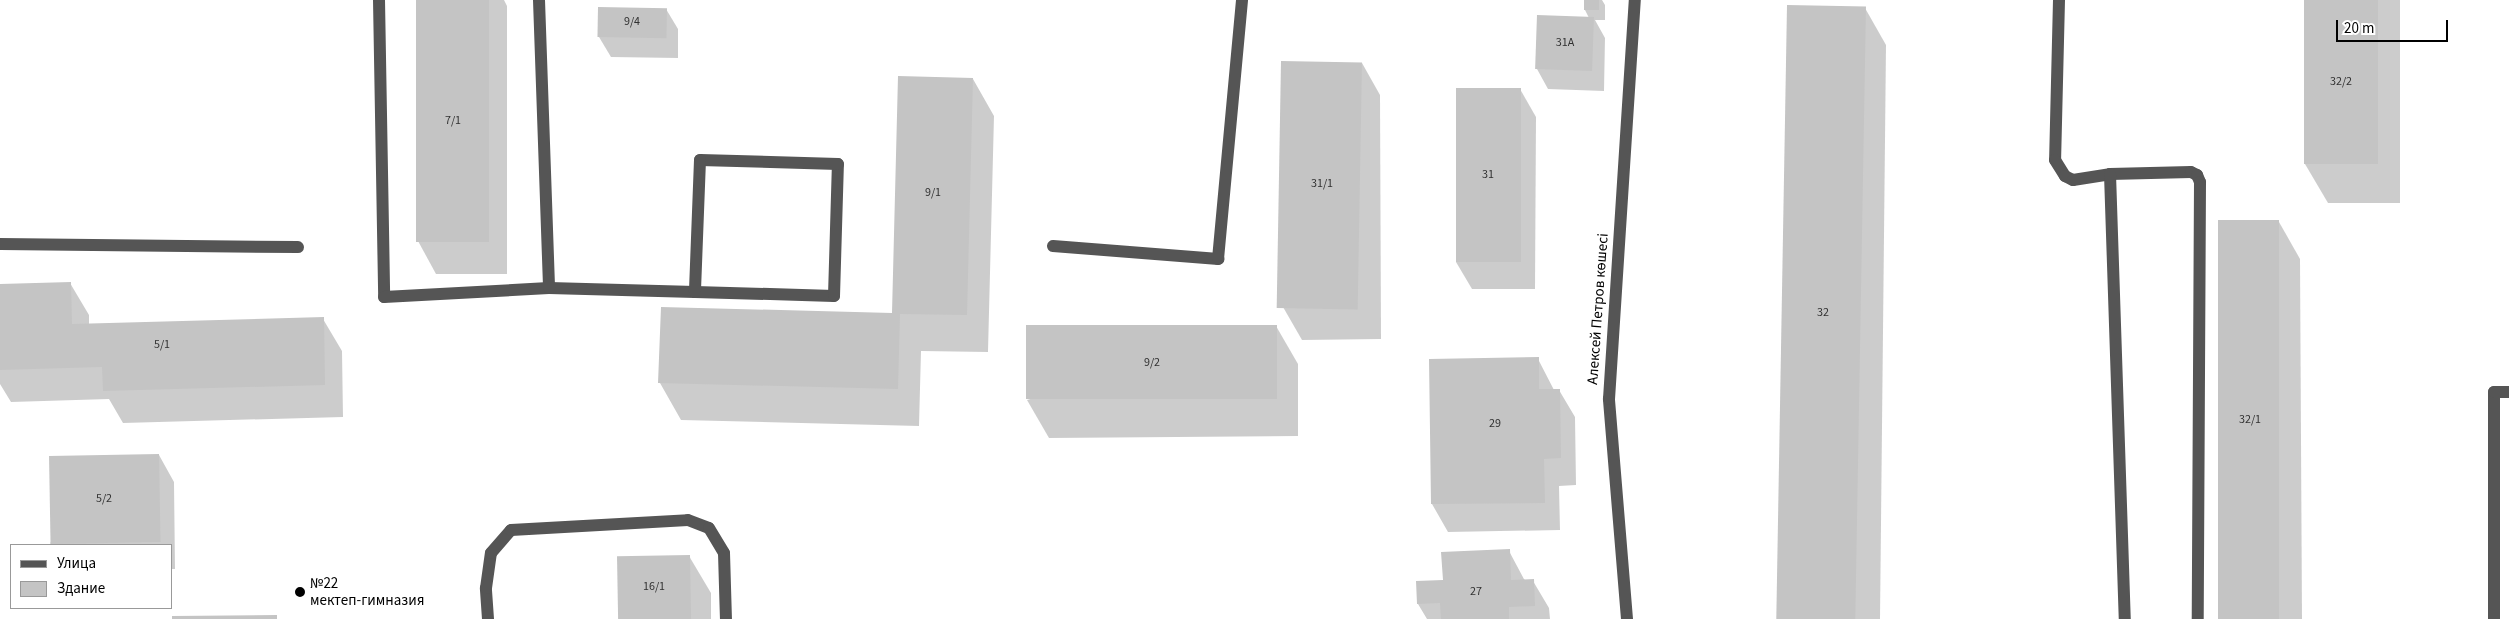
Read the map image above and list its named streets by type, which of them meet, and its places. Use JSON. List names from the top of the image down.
{
  "streets": {
    "street": ["Алексей Петров көшесі"]
  },
  "places": ["№22 мектеп-гимназия"],
  "house_numbers": [
    "9/4",
    "31А",
    "32/2",
    "7/1",
    "31",
    "31/1",
    "9/1",
    "32",
    "5/1",
    "9/2",
    "32/1",
    "29",
    "5/2",
    "16/1",
    "27"
  ],
  "legend": ["Улица", "Здание"],
  "scale_bar": "20 m"
}
